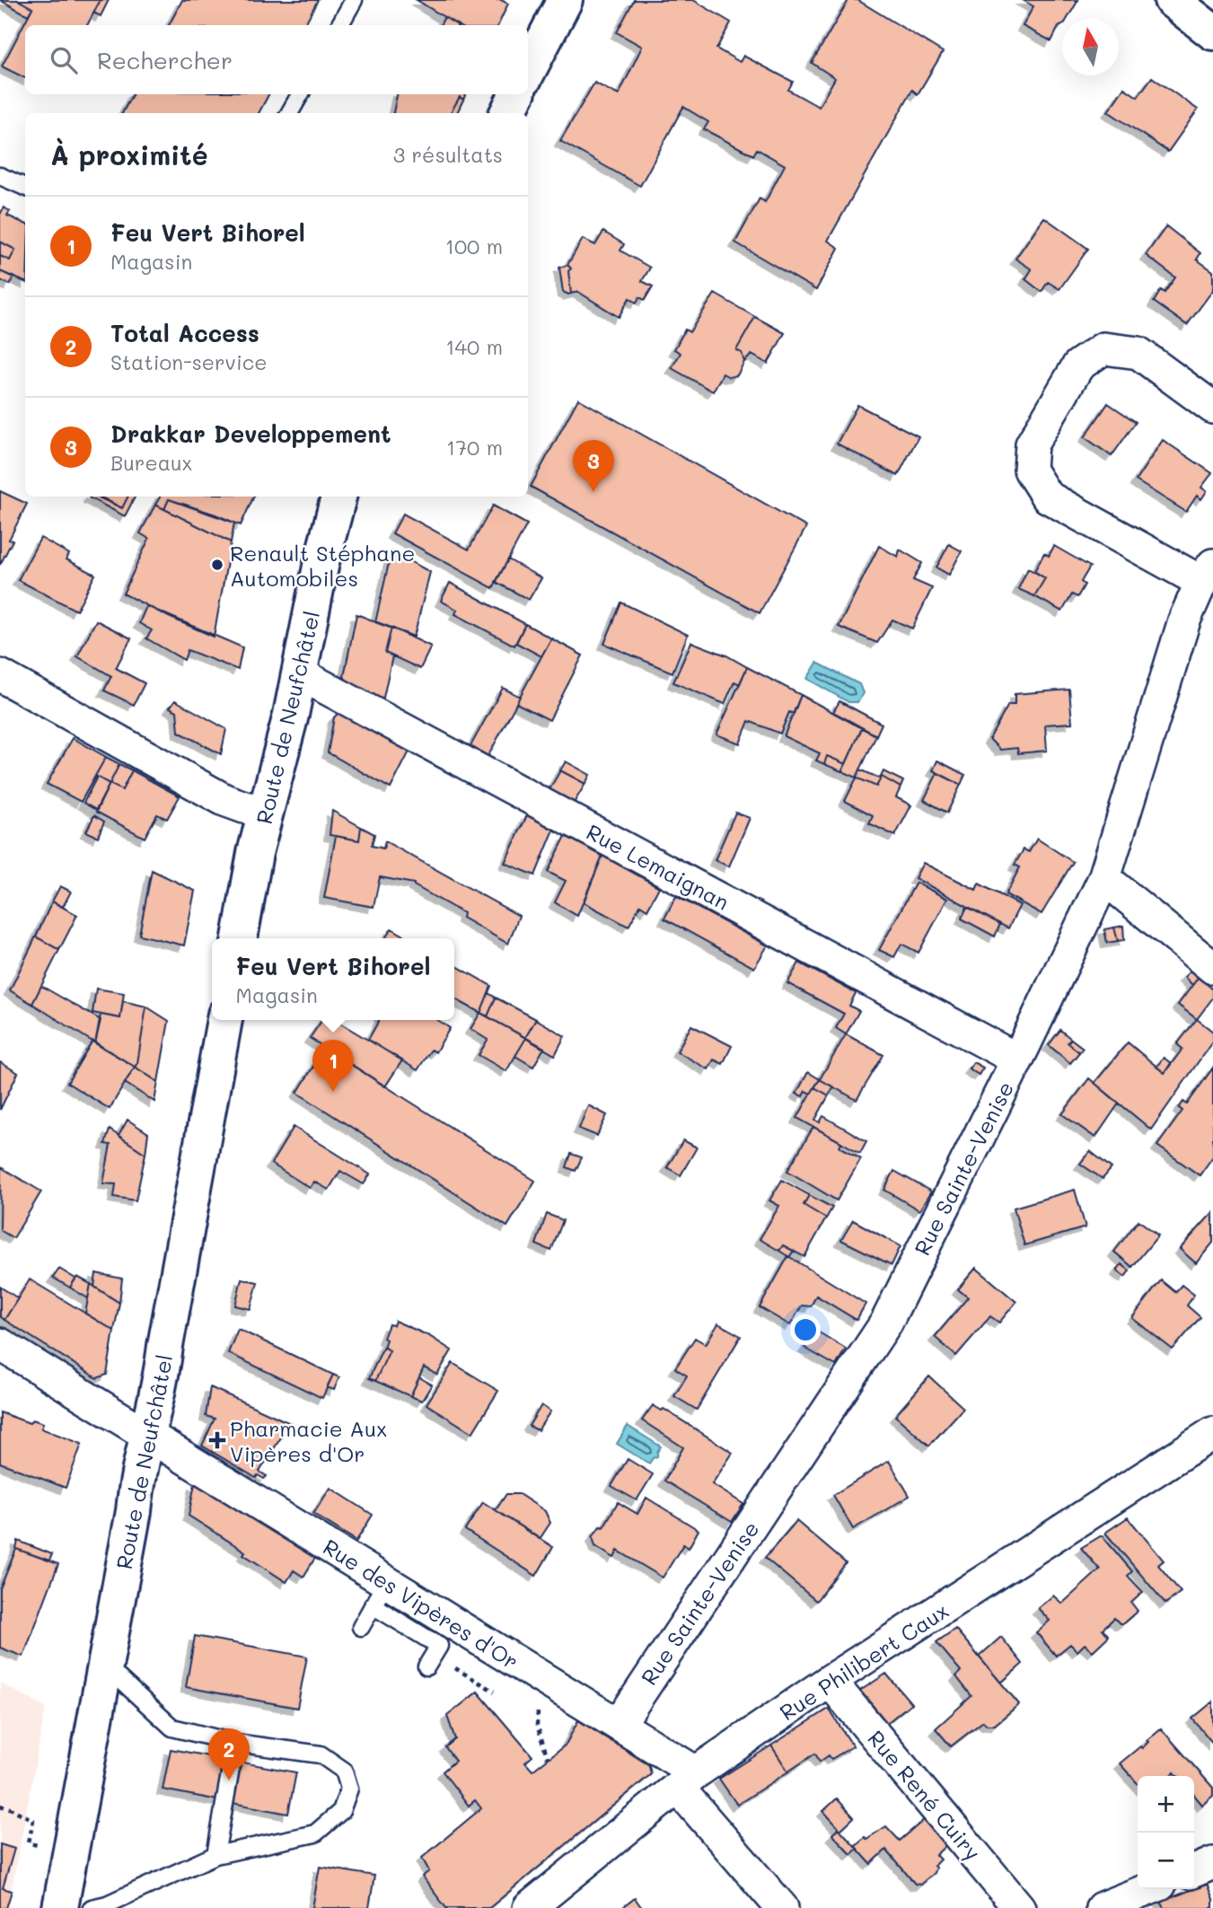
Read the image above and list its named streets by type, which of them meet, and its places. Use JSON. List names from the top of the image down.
{
  "streets": {
    "main road": ["Route de Neufchâtel"],
    "street": [
      "Rue Lemaignan",
      "Rue Sainte-Venise",
      "Rue des Vipères d'Or",
      "Rue Philibert Caux",
      "Rue René Cuiry"
    ]
  },
  "crossings": [
    ["Route de Neufchâtel", "Rue Lemaignan"],
    ["Route de Neufchâtel", "Rue des Vipères d'Or"],
    ["Rue Lemaignan", "Rue Sainte-Venise"],
    ["Rue Sainte-Venise", "Rue des Vipères d'Or"],
    ["Rue des Vipères d'Or", "Rue Philibert Caux"],
    ["Rue Philibert Caux", "Rue René Cuiry"]
  ],
  "places": {
    "other": ["Renault Stéphane Automobiles"],
    "health": ["Pharmacie Aux Vipères d'Or"]
  },
  "north": "top",
  "page": {
    "search": "Rechercher",
    "heading": ["À proximité", "3 résultats"],
    "list": [
      {
        "mark": "1",
        "name": "Feu Vert Bihorel",
        "note": "Magasin",
        "value": "100 m"
      },
      {
        "mark": "2",
        "name": "Total Access",
        "note": "Station-service",
        "value": "140 m"
      },
      {
        "mark": "3",
        "name": "Drakkar Developpement",
        "note": "Bureaux",
        "value": "170 m"
      }
    ],
    "pins": ["3", "1", "2"],
    "popup": ["Feu Vert Bihorel", "Magasin"],
    "map_buttons": ["+", "−"]
  }
}
